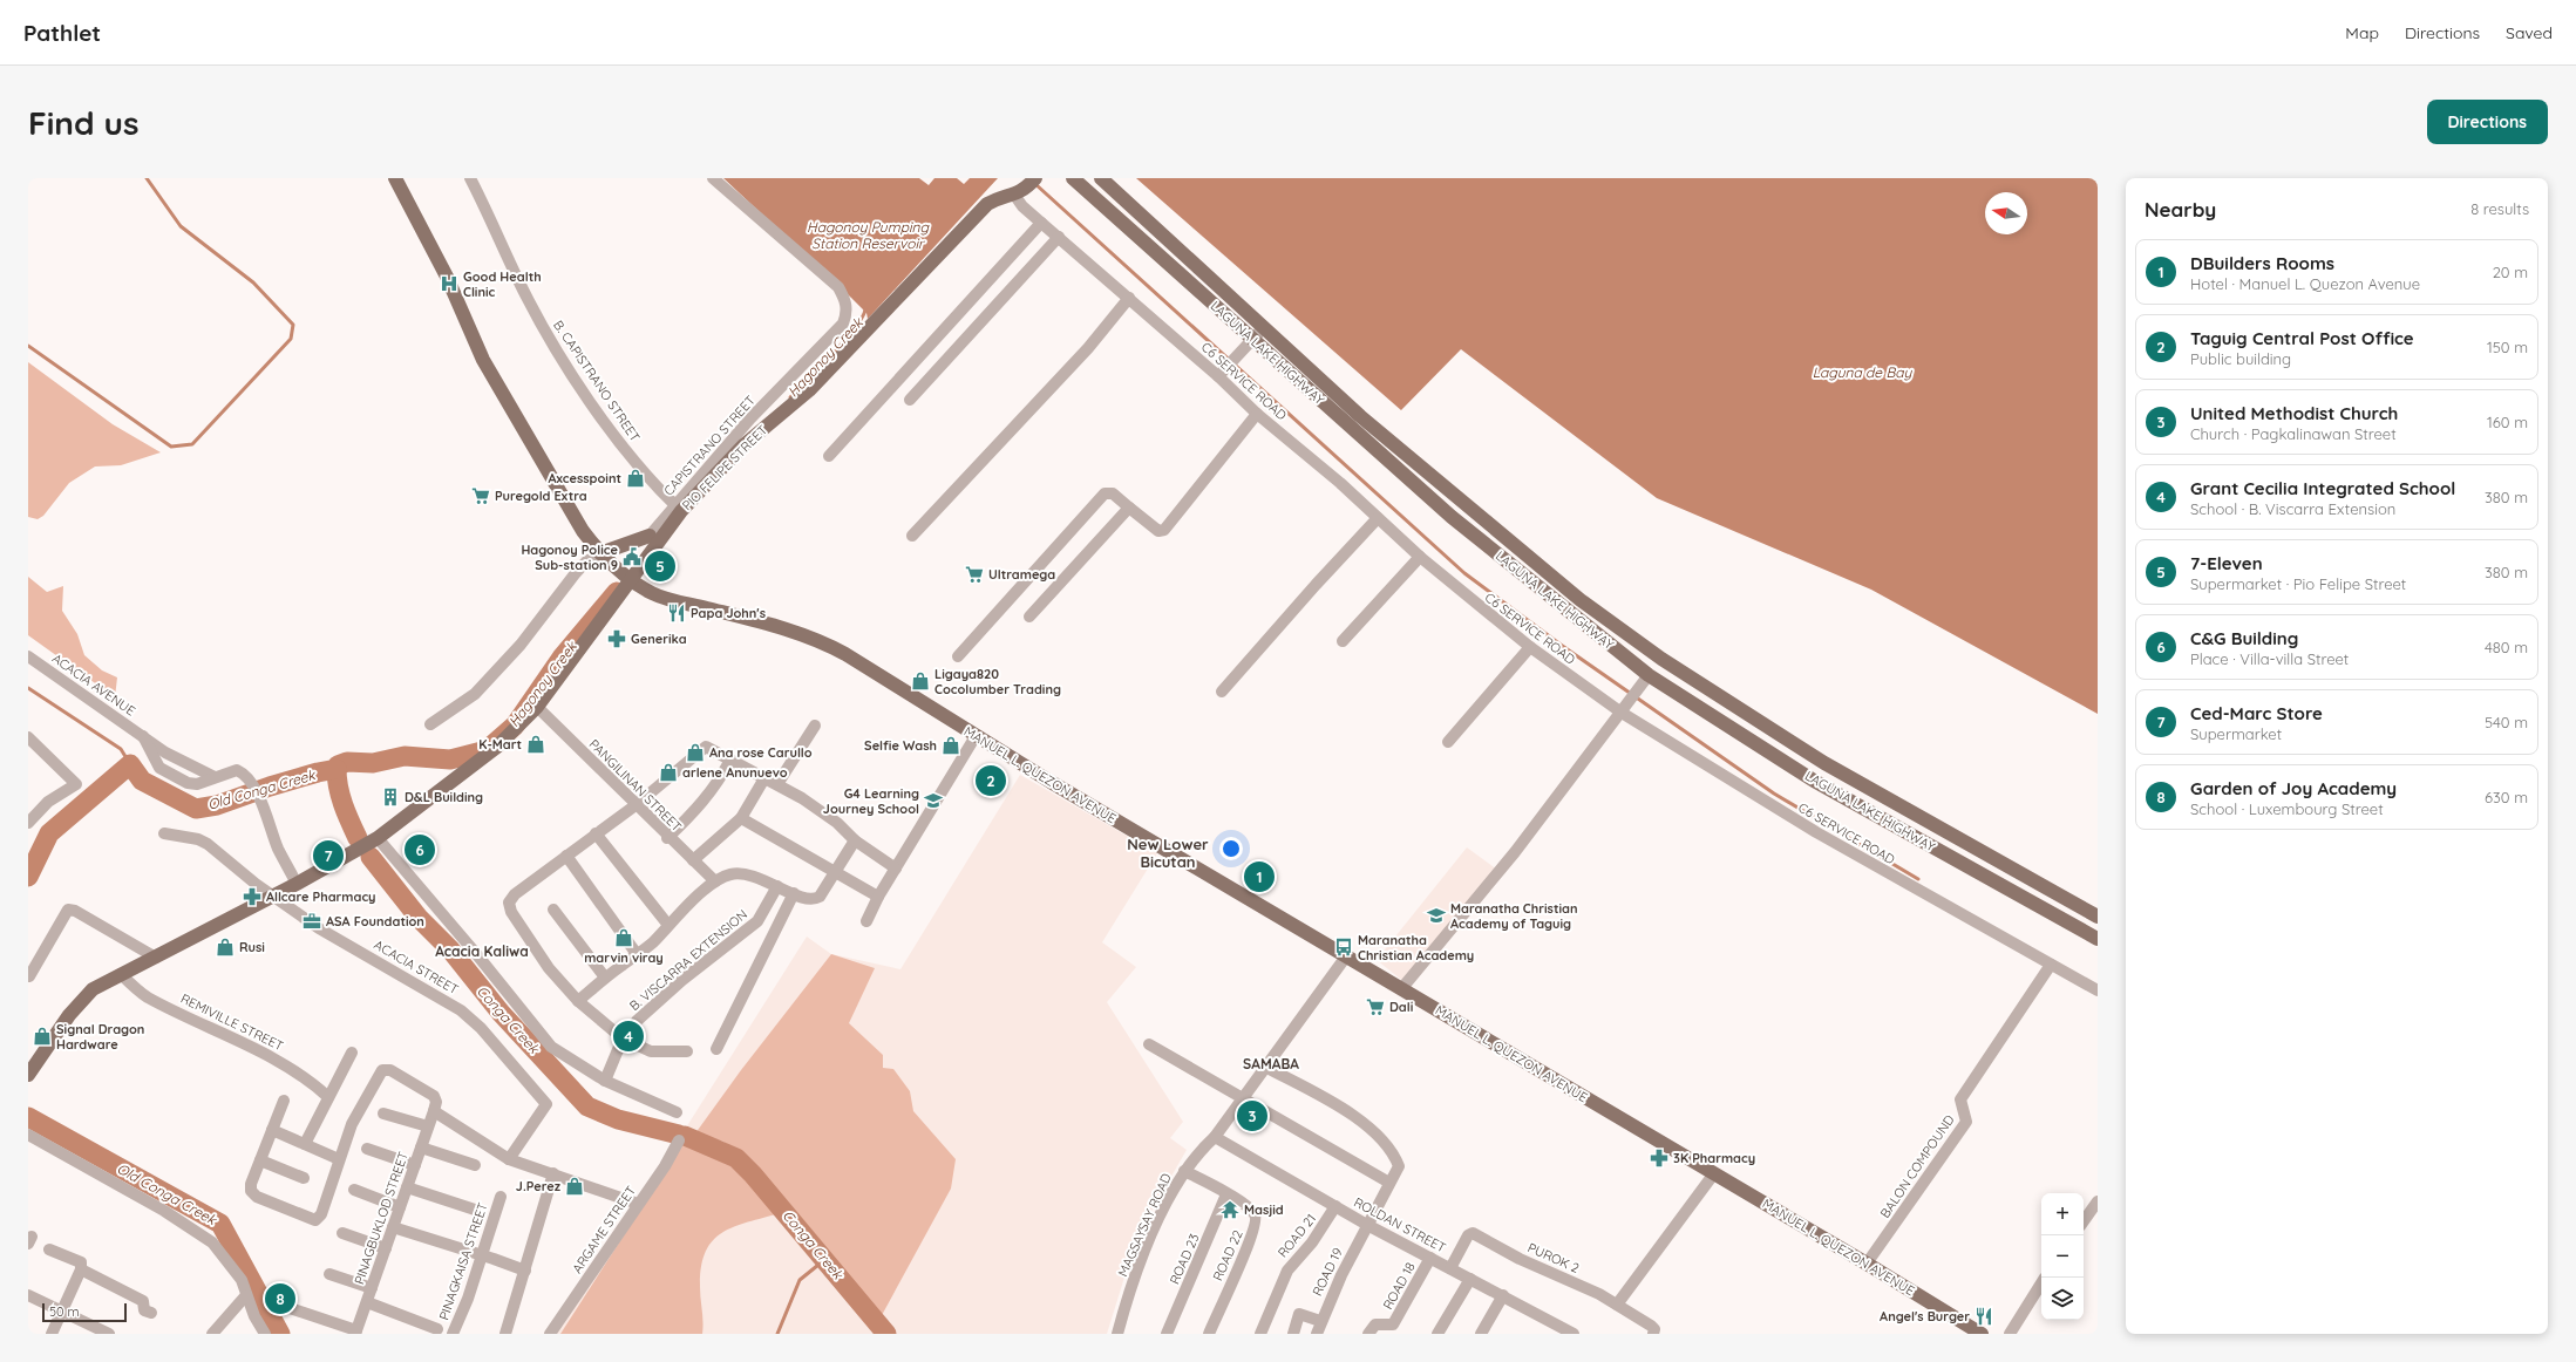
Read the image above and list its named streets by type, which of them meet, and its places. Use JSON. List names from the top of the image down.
{
  "streets": {
    "main road": ["LAGUNA LAKE HIGHWAY", "PIO FELIPE STREET", "MANUEL L. QUEZON AVENUE"],
    "street": [
      "B. CAPISTRANO STREET",
      "C6 SERVICE ROAD",
      "CAPISTRANO STREET",
      "ACACIA AVENUE",
      "PANGILINAN STREET",
      "B. VISCARRA EXTENSION",
      "ACACIA STREET",
      "REMIVILLE STREET",
      "BALON COMPOUND",
      "PINAGBUKLOD STREET",
      "MAGSAYSAY ROAD",
      "ROLDAN STREET",
      "ARGAME STREET",
      "ROAD 21",
      "ROAD 22",
      "PUROK 2",
      "ROAD 23",
      "PINAGKAISA STREET",
      "ROAD 19",
      "ROAD 18"
    ]
  },
  "crossings": [
    ["B. CAPISTRANO STREET", "CAPISTRANO STREET"],
    ["B. CAPISTRANO STREET", "PIO FELIPE STREET"],
    ["C6 SERVICE ROAD", "PIO FELIPE STREET"],
    ["C6 SERVICE ROAD", "BALON COMPOUND"],
    ["CAPISTRANO STREET", "PIO FELIPE STREET"],
    ["PIO FELIPE STREET", "ACACIA AVENUE"],
    ["PIO FELIPE STREET", "MANUEL L. QUEZON AVENUE"],
    ["PIO FELIPE STREET", "PANGILINAN STREET"],
    ["PIO FELIPE STREET", "ACACIA STREET"],
    ["PIO FELIPE STREET", "REMIVILLE STREET"],
    ["MANUEL L. QUEZON AVENUE", "BALON COMPOUND"],
    ["MANUEL L. QUEZON AVENUE", "MAGSAYSAY ROAD"],
    ["MAGSAYSAY ROAD", "ROLDAN STREET"],
    ["MAGSAYSAY ROAD", "ROAD 22"],
    ["MAGSAYSAY ROAD", "ROAD 19"],
    ["ROLDAN STREET", "ROAD 21"],
    ["ROLDAN STREET", "PUROK 2"],
    ["ROLDAN STREET", "ROAD 19"],
    ["ROLDAN STREET", "ROAD 18"],
    ["ROAD 22", "ROAD 23"]
  ],
  "districts": ["New Lower Bicutan", "Acacia Kaliwa", "SAMABA"],
  "water": [
    "Hagonoy Pumping Station Reservoir",
    "Hagonoy Creek",
    "Laguna de Bay",
    "Old Conga Creek",
    "Conga Creek"
  ],
  "places": {
    "hospital": ["Good Health Clinic"],
    "shop": [
      "Axcesspoint",
      "Ligaya820 Cocolumber Trading",
      "K-Mart",
      "Selfie Wash",
      "Ana rose Carullo",
      "arlene Anunuevo",
      "marvin viray",
      "Rusi",
      "Signal Dragon Hardware",
      "J.Perez"
    ],
    "supermarket": ["Puregold Extra", "Ultramega", "Dali"],
    "public building": ["Hagonoy Police Sub-station 9"],
    "restaurant": ["Papa John's", "Angel's Burger"],
    "pharmacy": ["Generika", "Allcare Pharmacy", "3K Pharmacy"],
    "building": ["D&L Building"],
    "school or university": ["G4 Learning Journey School", "Maranatha Christian Academy of Taguig"],
    "office": ["ASA Foundation"],
    "bus stop": ["Maranatha Christian Academy"],
    "temple": ["Masjid"]
  },
  "scale_bar": "50 m",
  "north": "left",
  "page": {
    "header": "Pathlet",
    "nav": ["Map", "Directions", "Saved"],
    "buttons": "Directions",
    "title": "Find us",
    "heading": ["Nearby", "8 results"],
    "list": [
      {
        "mark": "1",
        "name": "DBuilders Rooms",
        "note": "Hotel · Manuel L. Quezon Avenue",
        "value": "20 m"
      },
      {
        "mark": "2",
        "name": "Taguig Central Post Office",
        "note": "Public building",
        "value": "150 m"
      },
      {
        "mark": "3",
        "name": "United Methodist Church",
        "note": "Church · Pagkalinawan Street",
        "value": "160 m"
      },
      {
        "mark": "4",
        "name": "Grant Cecilia Integrated School",
        "note": "School · B. Viscarra Extension",
        "value": "380 m"
      },
      {
        "mark": "5",
        "name": "7-Eleven",
        "note": "Supermarket · Pio Felipe Street",
        "value": "380 m"
      },
      {
        "mark": "6",
        "name": "C&G Building",
        "note": "Place · Villa-villa Street",
        "value": "480 m"
      },
      {
        "mark": "7",
        "name": "Ced-Marc Store",
        "note": "Supermarket",
        "value": "540 m"
      },
      {
        "mark": "8",
        "name": "Garden of Joy Academy",
        "note": "School · Luxembourg Street",
        "value": "630 m"
      }
    ],
    "pins": [
      "5",
      "2",
      "6",
      "7",
      "1",
      "4",
      "3",
      "8"
    ],
    "map_buttons": ["+", "−"],
    "scale": "50 m"
  }
}
